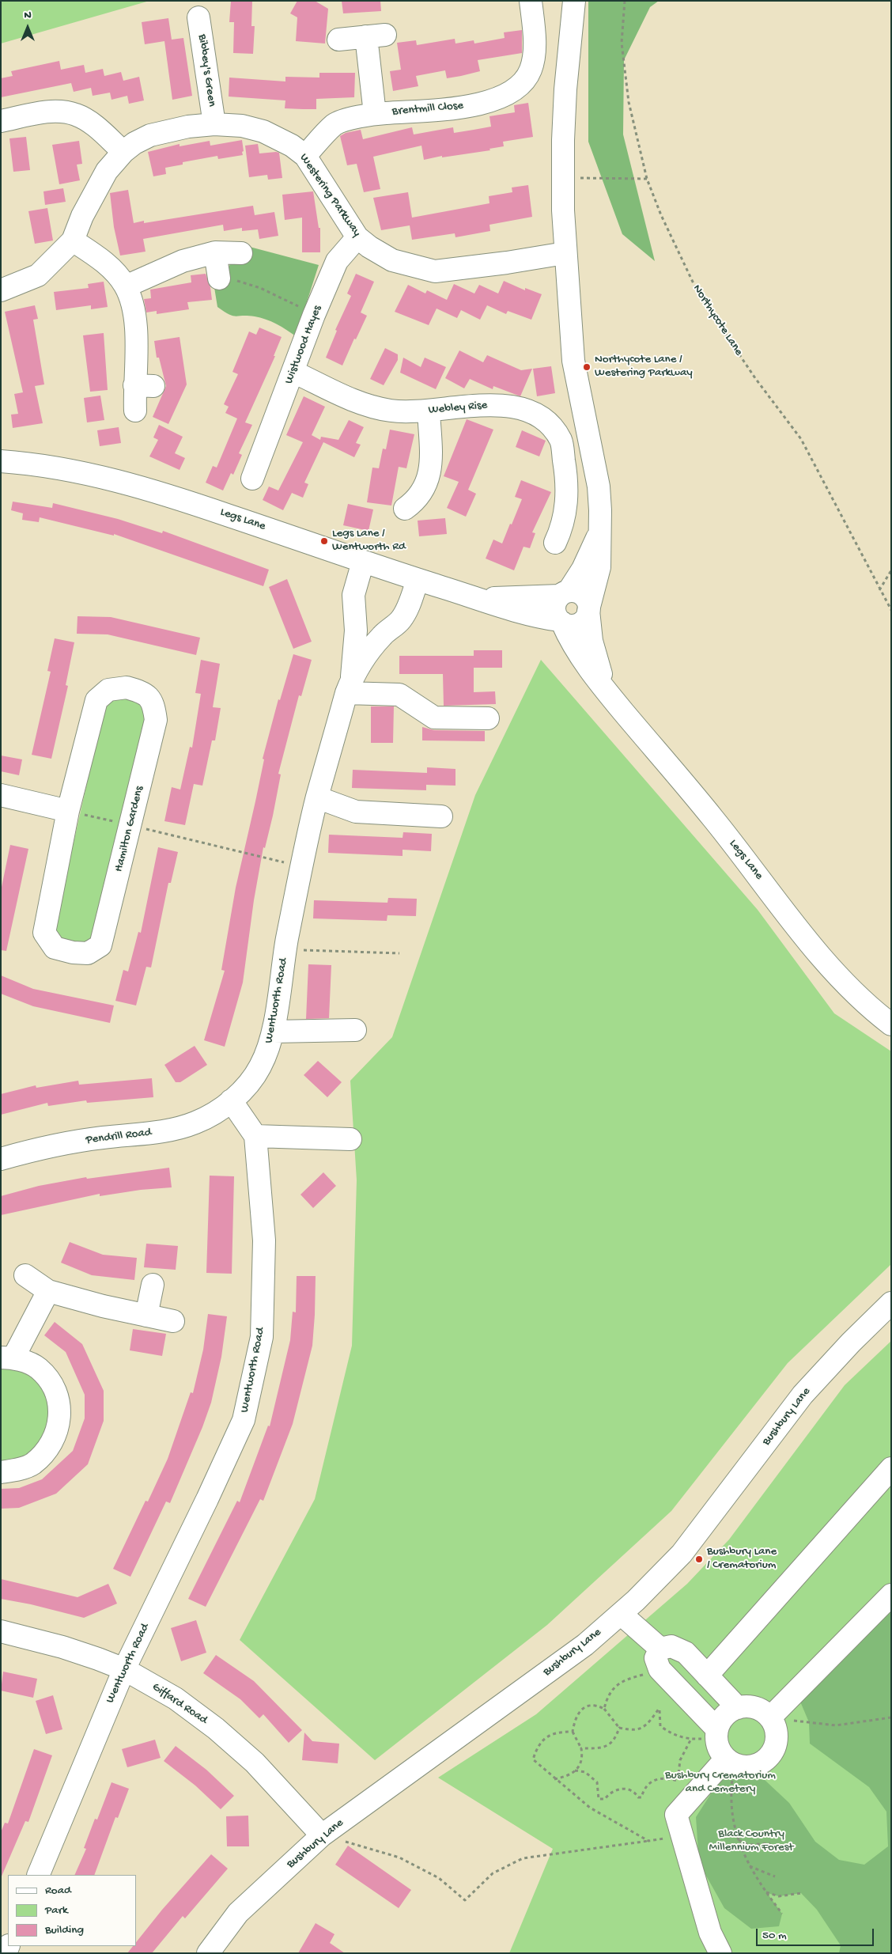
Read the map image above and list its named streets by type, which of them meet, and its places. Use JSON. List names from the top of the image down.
{
  "streets": {
    "street": [
      "Bibbey's Green",
      "Brentmill Close",
      "Westering Parkway",
      "Wistwood Hayes",
      "Webley Rise",
      "Legs Lane",
      "Hamilton Gardens",
      "Wentworth Road",
      "Pendrill Road",
      "Bushbury Lane",
      "Giffard Road"
    ],
    "path": ["Northycote Lane"]
  },
  "crossings": [
    ["Bibbey's Green", "Westering Parkway"],
    ["Brentmill Close", "Westering Parkway"],
    ["Westering Parkway", "Wistwood Hayes"],
    ["Wistwood Hayes", "Webley Rise"],
    ["Legs Lane", "Wentworth Road"],
    ["Wentworth Road", "Pendrill Road"],
    ["Wentworth Road", "Giffard Road"],
    ["Bushbury Lane", "Giffard Road"]
  ],
  "parks": ["Bushbury Crematorium and Cemetery", "Black Country Millennium Forest"],
  "places": ["Northycote Lane / Westering Parkway", "Legs Lane / Wentworth Rd", "Bushbury Lane / Crematorium"],
  "legend": ["Road", "Park", "Building"],
  "scale_bar": "50 m",
  "north": "top"
}
